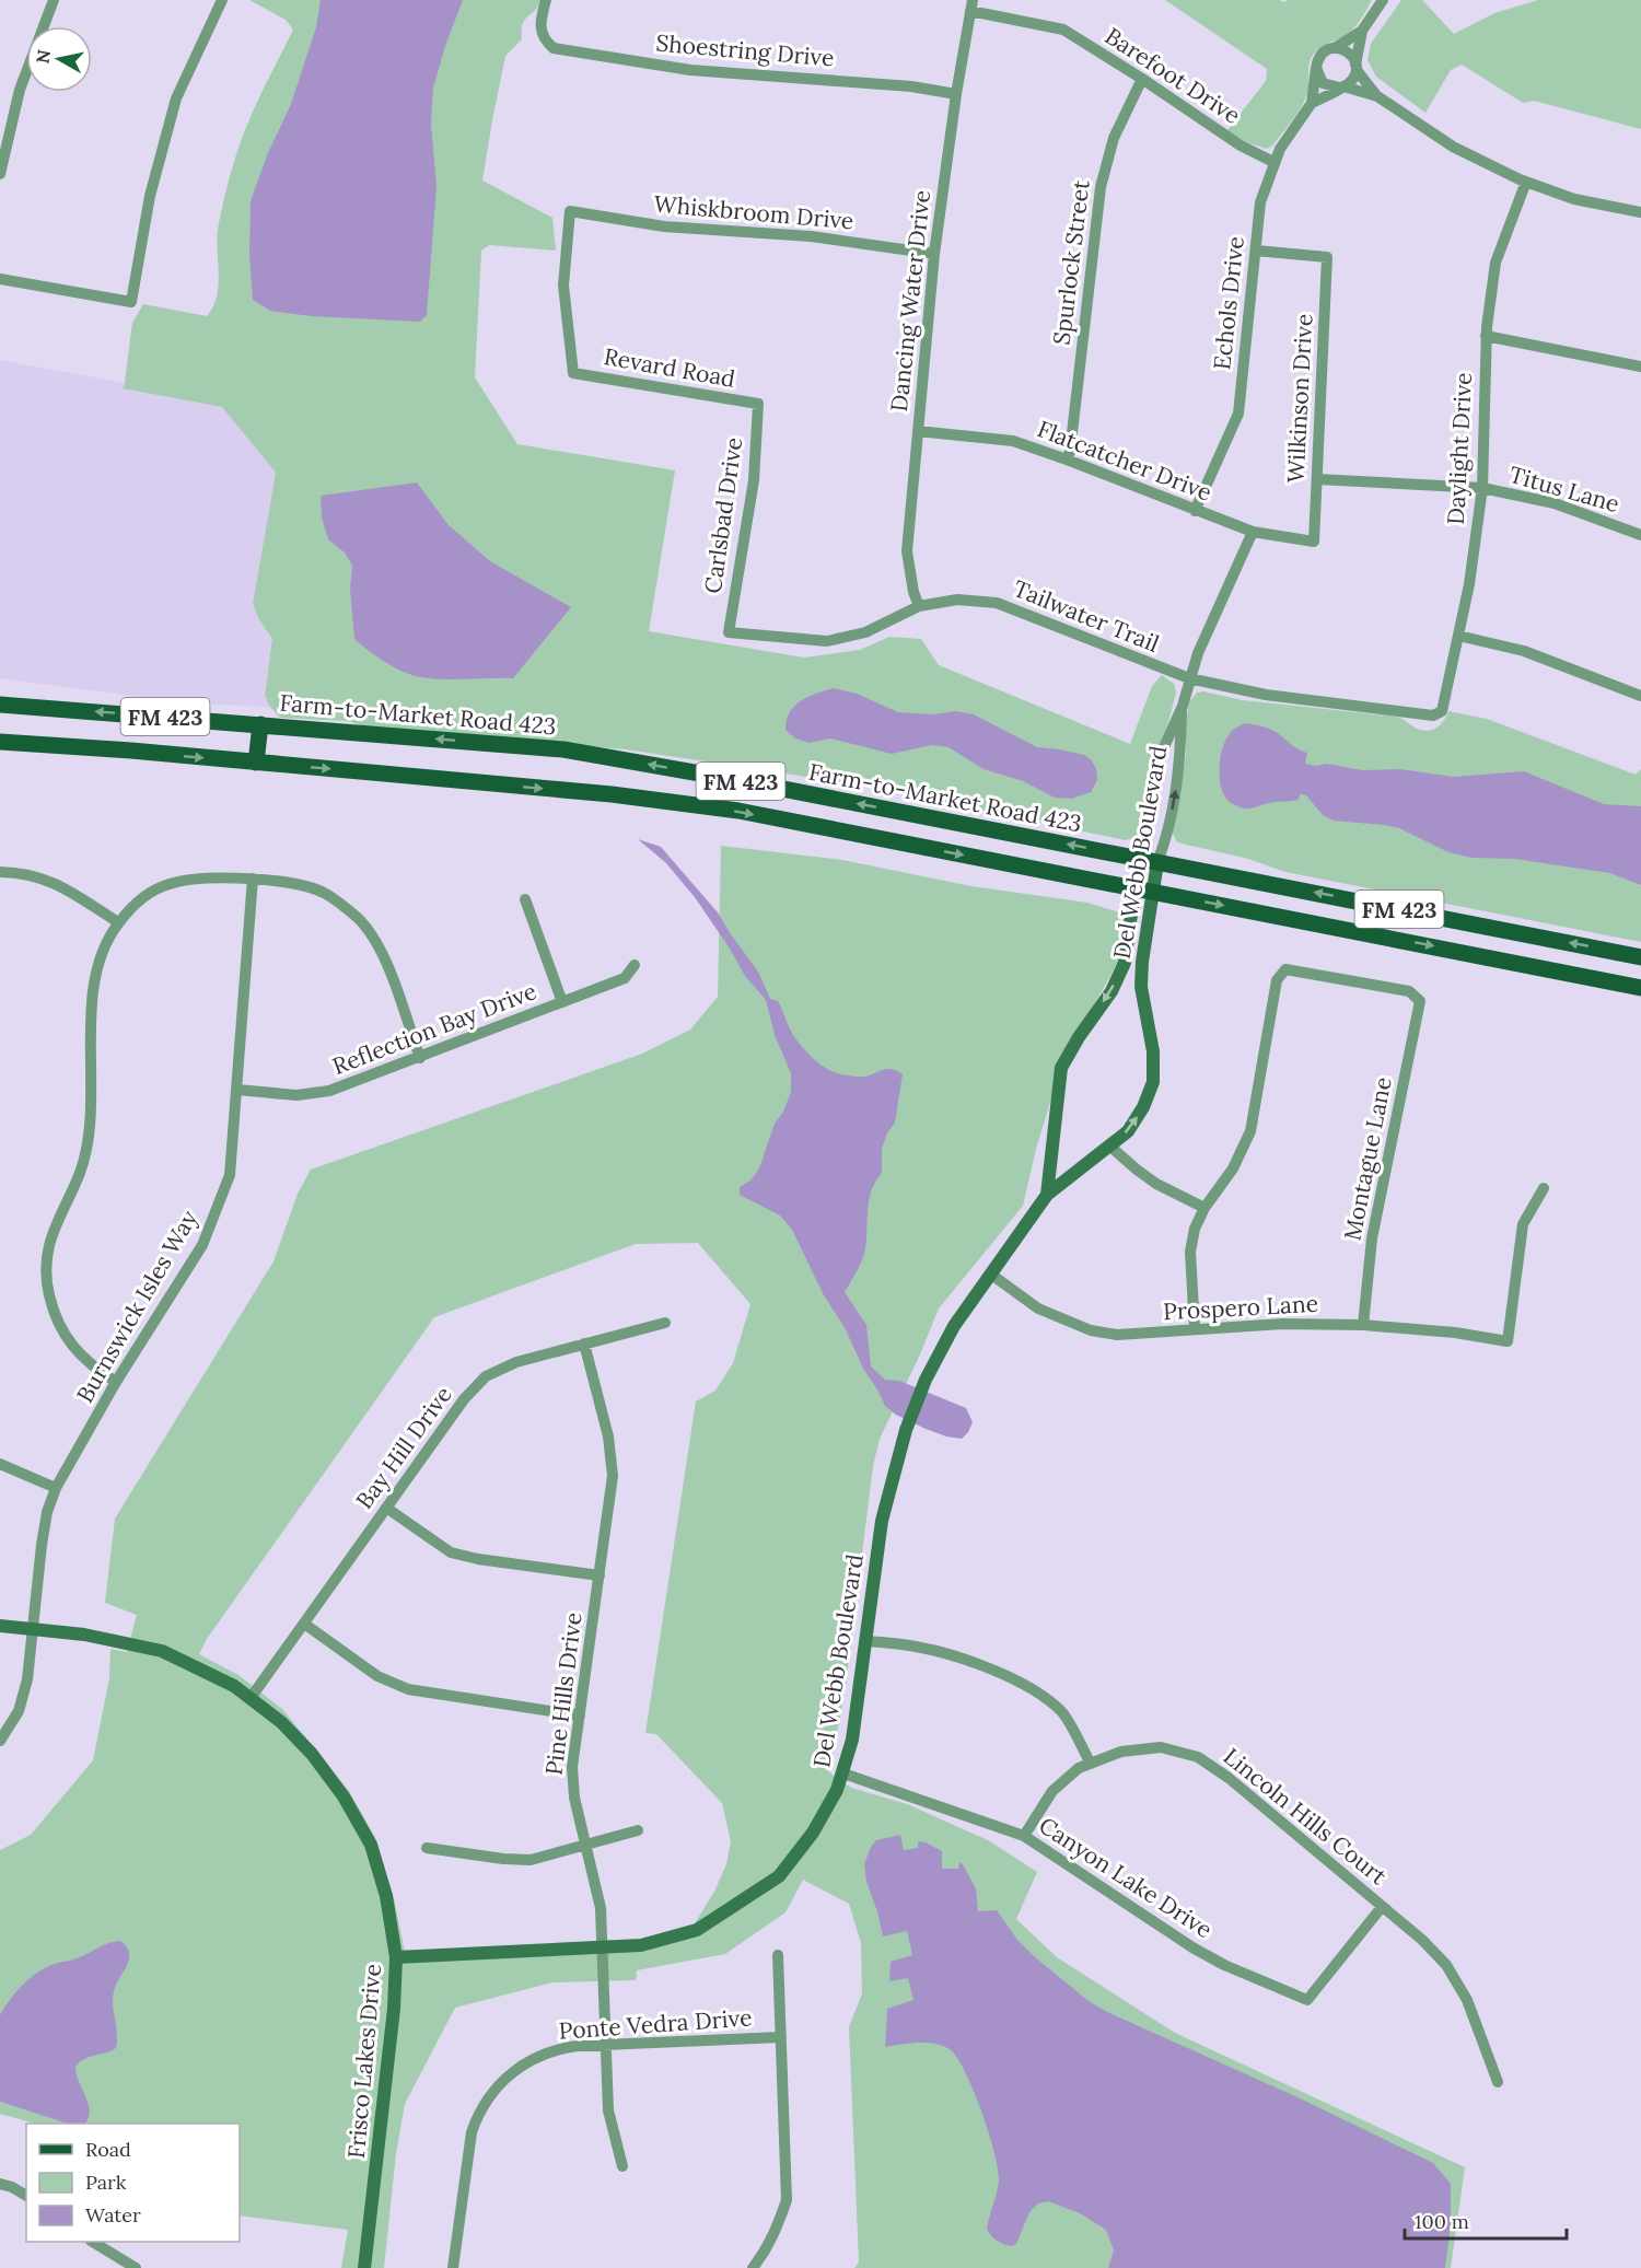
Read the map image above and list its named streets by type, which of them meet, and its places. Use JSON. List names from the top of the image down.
{
  "streets": {
    "main road": ["Farm-to-Market Road 423", "FM 423"],
    "street": [
      "Shoestring Drive",
      "Barefoot Drive",
      "Whiskbroom Drive",
      "Spurlock Street",
      "Dancing Water Drive",
      "Echols Drive",
      "Revard Road",
      "Wilkinson Drive",
      "Daylight Drive",
      "Flatcatcher Drive",
      "Titus Lane",
      "Carlsbad Drive",
      "Tailwater Trail",
      "Del Webb Boulevard",
      "Reflection Bay Drive",
      "Montague Lane",
      "Burnswick Isles Way",
      "Prospero Lane",
      "Bay Hill Drive",
      "Pine Hills Drive",
      "Lincoln Hills Court",
      "Canyon Lake Drive",
      "Ponte Vedra Drive",
      "Frisco Lakes Drive"
    ]
  },
  "crossings": [
    ["Shoestring Drive", "Dancing Water Drive"],
    ["Barefoot Drive", "Spurlock Street"],
    ["Barefoot Drive", "Dancing Water Drive"],
    ["Barefoot Drive", "Echols Drive"],
    ["Whiskbroom Drive", "Dancing Water Drive"],
    ["Whiskbroom Drive", "Revard Road"],
    ["Spurlock Street", "Flatcatcher Drive"],
    ["Dancing Water Drive", "Flatcatcher Drive"],
    ["Dancing Water Drive", "Tailwater Trail"],
    ["Echols Drive", "Wilkinson Drive"],
    ["Echols Drive", "Flatcatcher Drive"],
    ["Revard Road", "Carlsbad Drive"],
    ["Wilkinson Drive", "Flatcatcher Drive"],
    ["Wilkinson Drive", "Titus Lane"],
    ["Daylight Drive", "Titus Lane"],
    ["Daylight Drive", "Tailwater Trail"],
    ["Flatcatcher Drive", "Del Webb Boulevard"],
    ["Carlsbad Drive", "Tailwater Trail"],
    ["Tailwater Trail", "Del Webb Boulevard"],
    ["Farm-to-Market Road 423", "Del Webb Boulevard"],
    ["FM 423", "Del Webb Boulevard"],
    ["Del Webb Boulevard", "Prospero Lane"],
    ["Del Webb Boulevard", "Pine Hills Drive"],
    ["Del Webb Boulevard", "Canyon Lake Drive"],
    ["Del Webb Boulevard", "Frisco Lakes Drive"],
    ["Reflection Bay Drive", "Burnswick Isles Way"],
    ["Montague Lane", "Prospero Lane"],
    ["Burnswick Isles Way", "Frisco Lakes Drive"],
    ["Bay Hill Drive", "Pine Hills Drive"],
    ["Bay Hill Drive", "Frisco Lakes Drive"],
    ["Pine Hills Drive", "Ponte Vedra Drive"],
    ["Lincoln Hills Court", "Canyon Lake Drive"]
  ],
  "legend": ["Road", "Park", "Water"],
  "scale_bar": "100 m",
  "north": "left"
}
